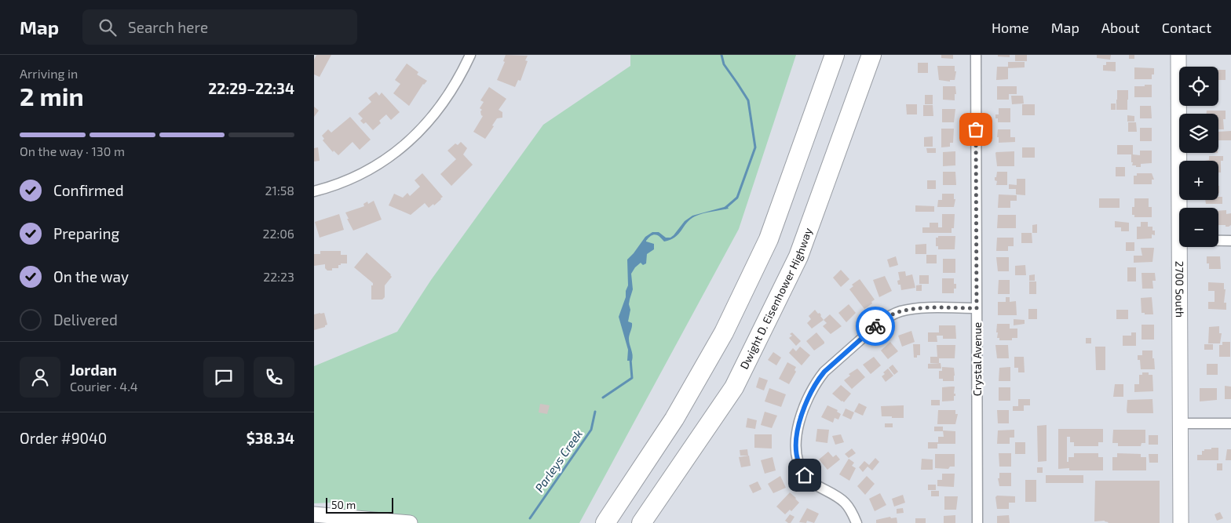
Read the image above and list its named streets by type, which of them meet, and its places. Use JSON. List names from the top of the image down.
{
  "streets": {
    "highway": ["Dwight D. Eisenhower Highway"],
    "street": ["2700 South", "Crystal Avenue"]
  },
  "water": ["Parleys Creek"],
  "scale_bar": "50 m",
  "page": {
    "header": "Map",
    "search": "Search here",
    "nav": [
      "Home",
      "Map",
      "About",
      "Contact"
    ],
    "heading": ["2 min", "Arriving in", "22:29–22:34"],
    "panel": [
      "Jordan",
      "Courier · 4.4",
      "Order #9040",
      "$38.34"
    ],
    "map_buttons": ["+", "−"],
    "bar": "On the way · 130 m",
    "list": [
      ["Confirmed", "21:58"],
      ["Preparing", "22:06"],
      ["On the way", "22:23"],
      "Delivered"
    ],
    "scale": "50 m"
  }
}
